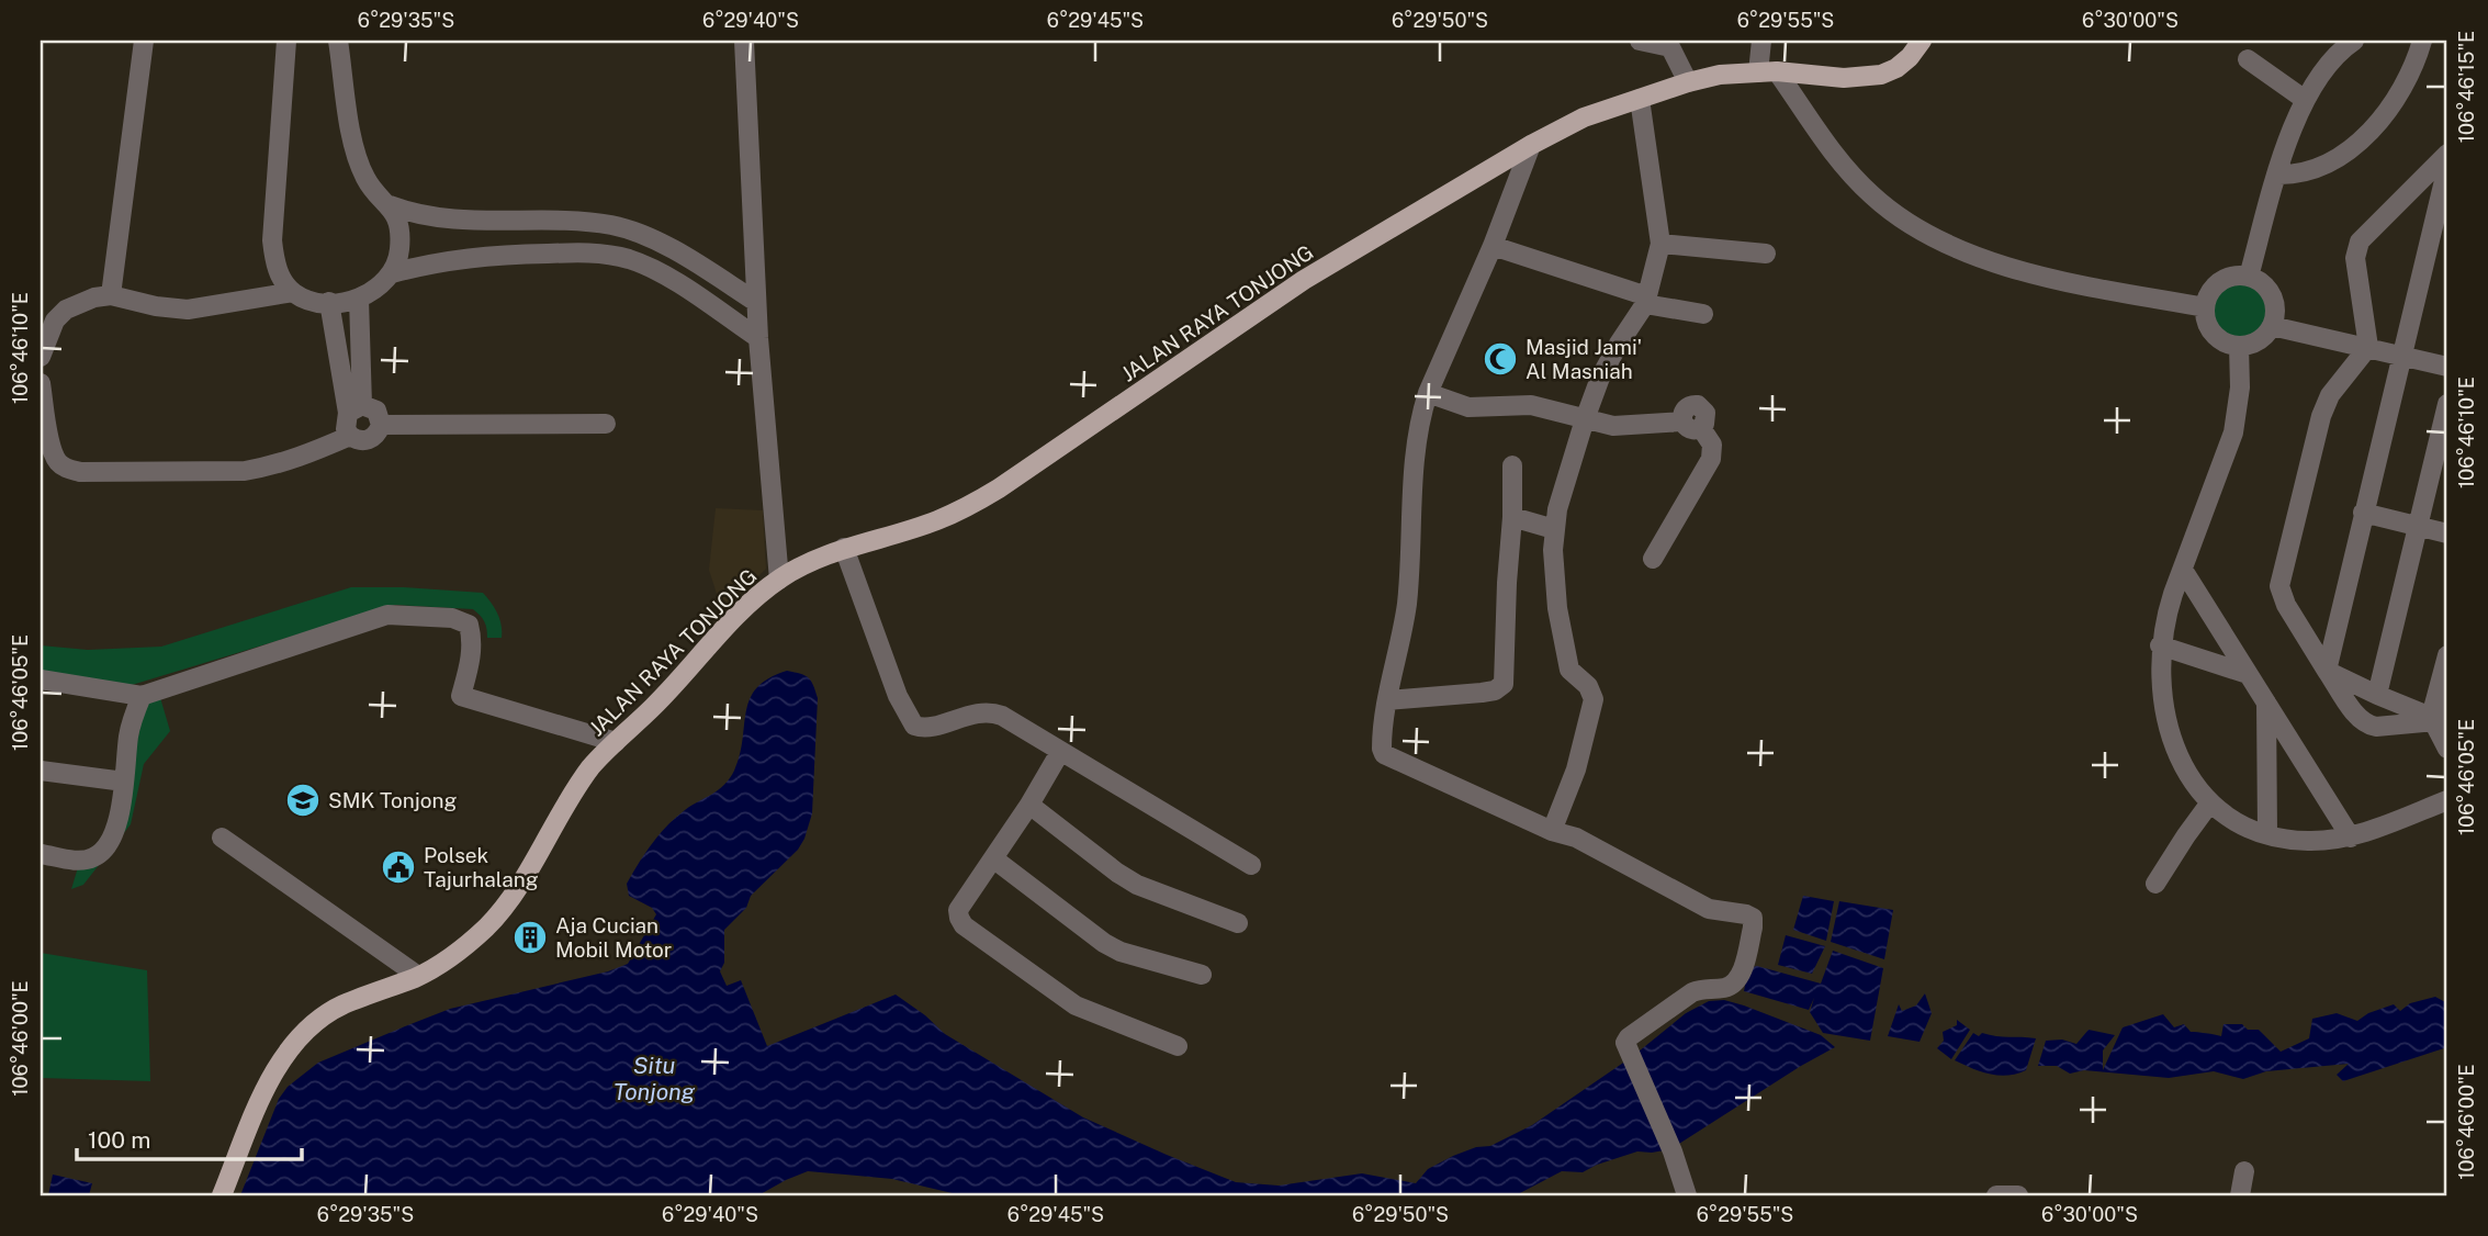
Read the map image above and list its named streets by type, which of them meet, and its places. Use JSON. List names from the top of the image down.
{
  "streets": {
    "main road": ["JALAN RAYA TONJONG"]
  },
  "water": ["Situ Tonjong"],
  "places": {
    "mosque": ["Masjid Jami' Al Masniah"],
    "school or university": ["SMK Tonjong"],
    "public building": ["Polsek Tajurhalang"],
    "building": ["Aja Cucian Mobil Motor"]
  },
  "scale_bar": "100 m",
  "coordinates": [
    "6°29'35\"S",
    "6°29'40\"S",
    "6°29'45\"S",
    "6°29'50\"S",
    "6°29'55\"S",
    "6°30'00\"S",
    "106°46'15\"E",
    "106°46'10\"E",
    "106°46'05\"E",
    "106°46'00\"E"
  ]
}
